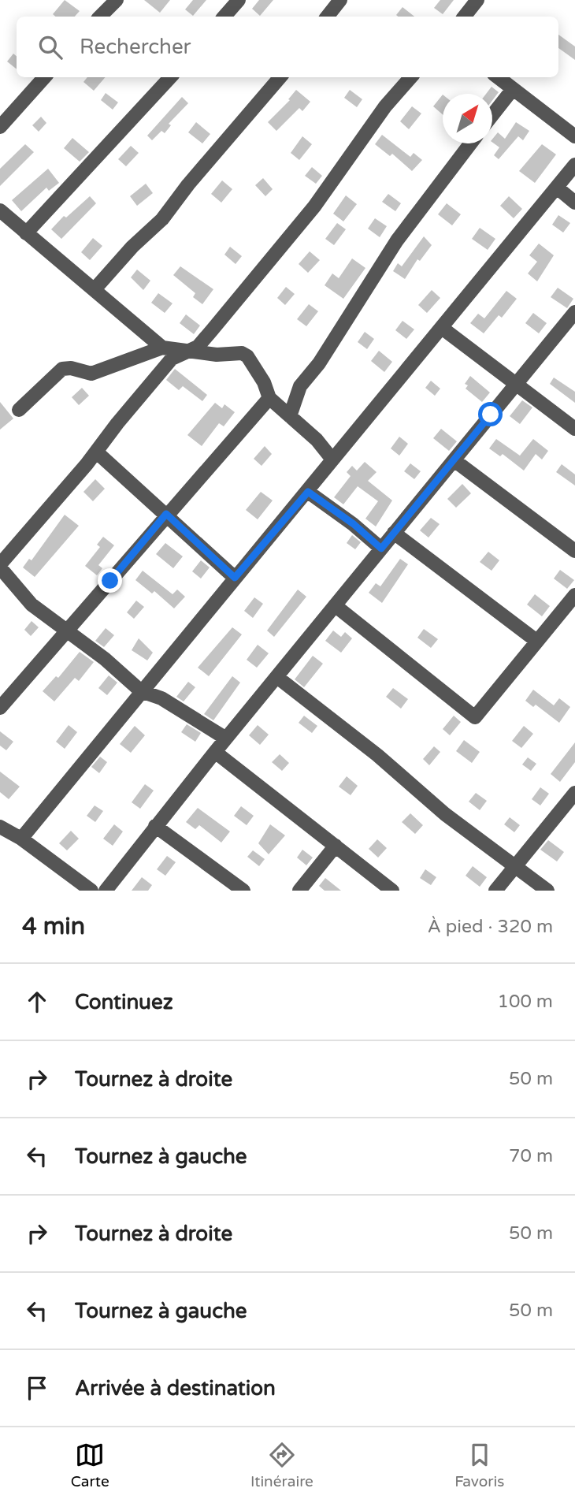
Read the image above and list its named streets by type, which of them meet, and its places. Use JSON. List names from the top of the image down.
{
  "north": "top right",
  "page": {
    "search": "Rechercher",
    "heading": ["4 min", "À pied · 320 m"],
    "list": [
      ["Continuez", "100 m"],
      ["Tournez à droite", "50 m"],
      ["Tournez à gauche", "70 m"],
      ["Tournez à droite", "50 m"],
      ["Tournez à gauche", "50 m"],
      "Arrivée à destination"
    ],
    "nav": ["Carte", "Itinéraire", "Favoris"]
  }
}
